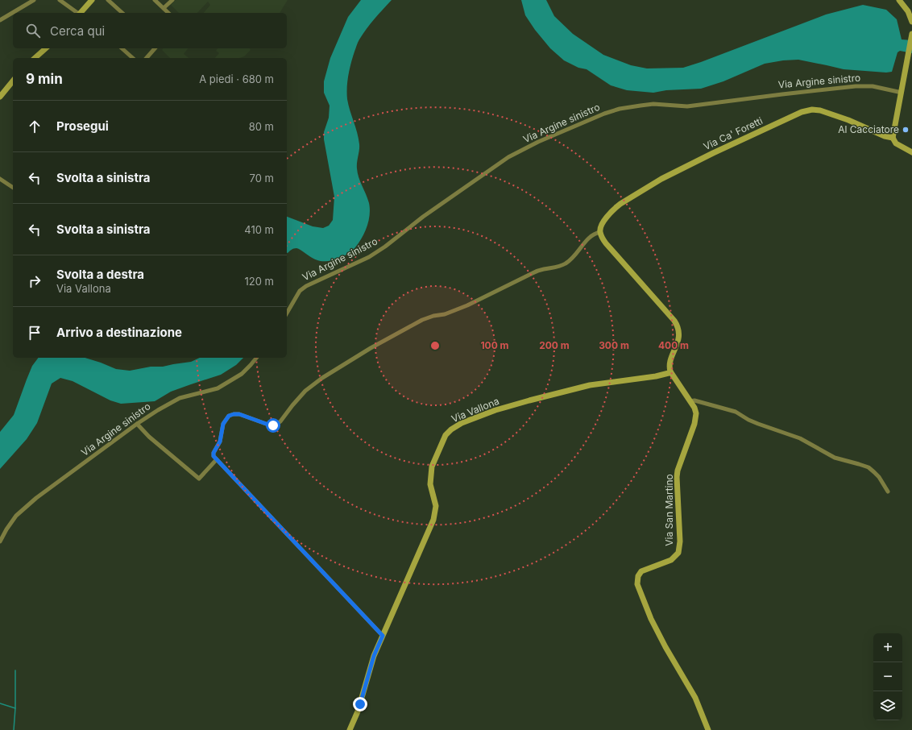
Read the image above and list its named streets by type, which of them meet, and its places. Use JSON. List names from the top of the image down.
{
  "streets": {
    "street": [
      "Via Argine sinistro",
      "Via Ca' Foretti",
      "Via Vallona",
      "Via San Martino"
    ]
  },
  "crossings": [
    ["Via Vallona", "Via San Martino"]
  ],
  "places": ["Al Cacciatore"],
  "page": {
    "search": "Cerca qui",
    "heading": ["9 min", "A piedi · 680 m"],
    "list": [
      ["Prosegui", "80 m"],
      ["Svolta a sinistra", "70 m"],
      ["Svolta a sinistra", "410 m"],
      ["Svolta a destra", "Via Vallona", "120 m"],
      "Arrivo a destinazione"
    ],
    "map_buttons": ["+", "−"]
  },
  "rings": [
    "100 m",
    "200 m",
    "300 m",
    "400 m"
  ]
}
